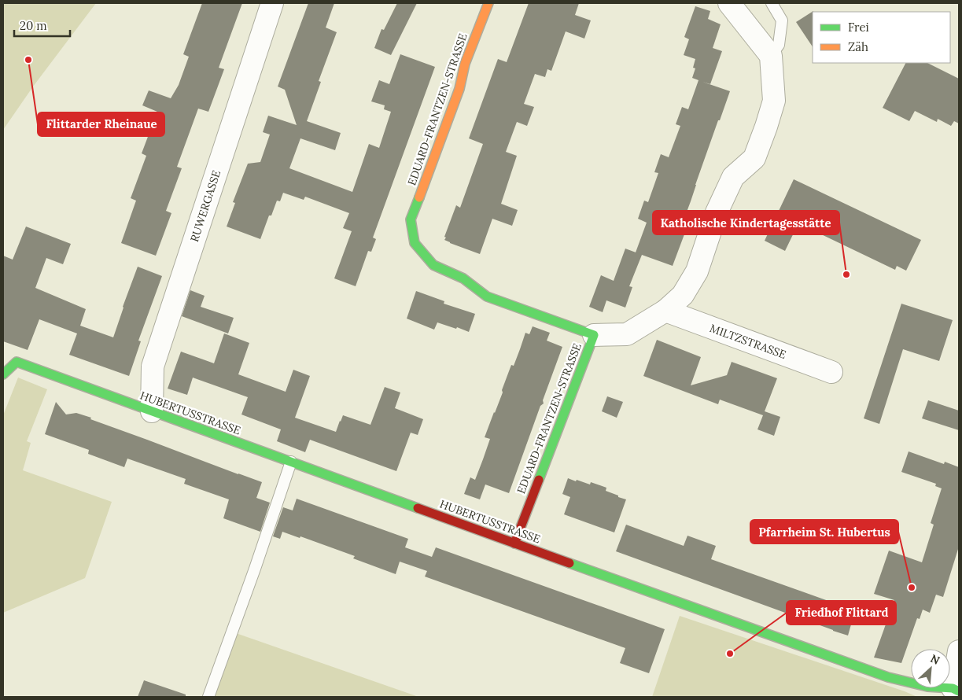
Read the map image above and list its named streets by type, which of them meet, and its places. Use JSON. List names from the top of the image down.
{
  "streets": {
    "street": [
      "EDUARD-FRANTZEN-STRASSE",
      "RUWERGASSE",
      "MILTZSTRASSE",
      "HUBERTUSSTRASSE"
    ]
  },
  "crossings": [
    ["EDUARD-FRANTZEN-STRASSE", "HUBERTUSSTRASSE"],
    ["RUWERGASSE", "HUBERTUSSTRASSE"]
  ],
  "places": [
    "Flittarder Rheinaue",
    "Katholische Kindertagesstätte",
    "Pfarrheim St. Hubertus",
    "Friedhof Flittard"
  ],
  "legend": ["Frei", "Zäh"],
  "scale_bar": "20 m",
  "north": "top right"
}
